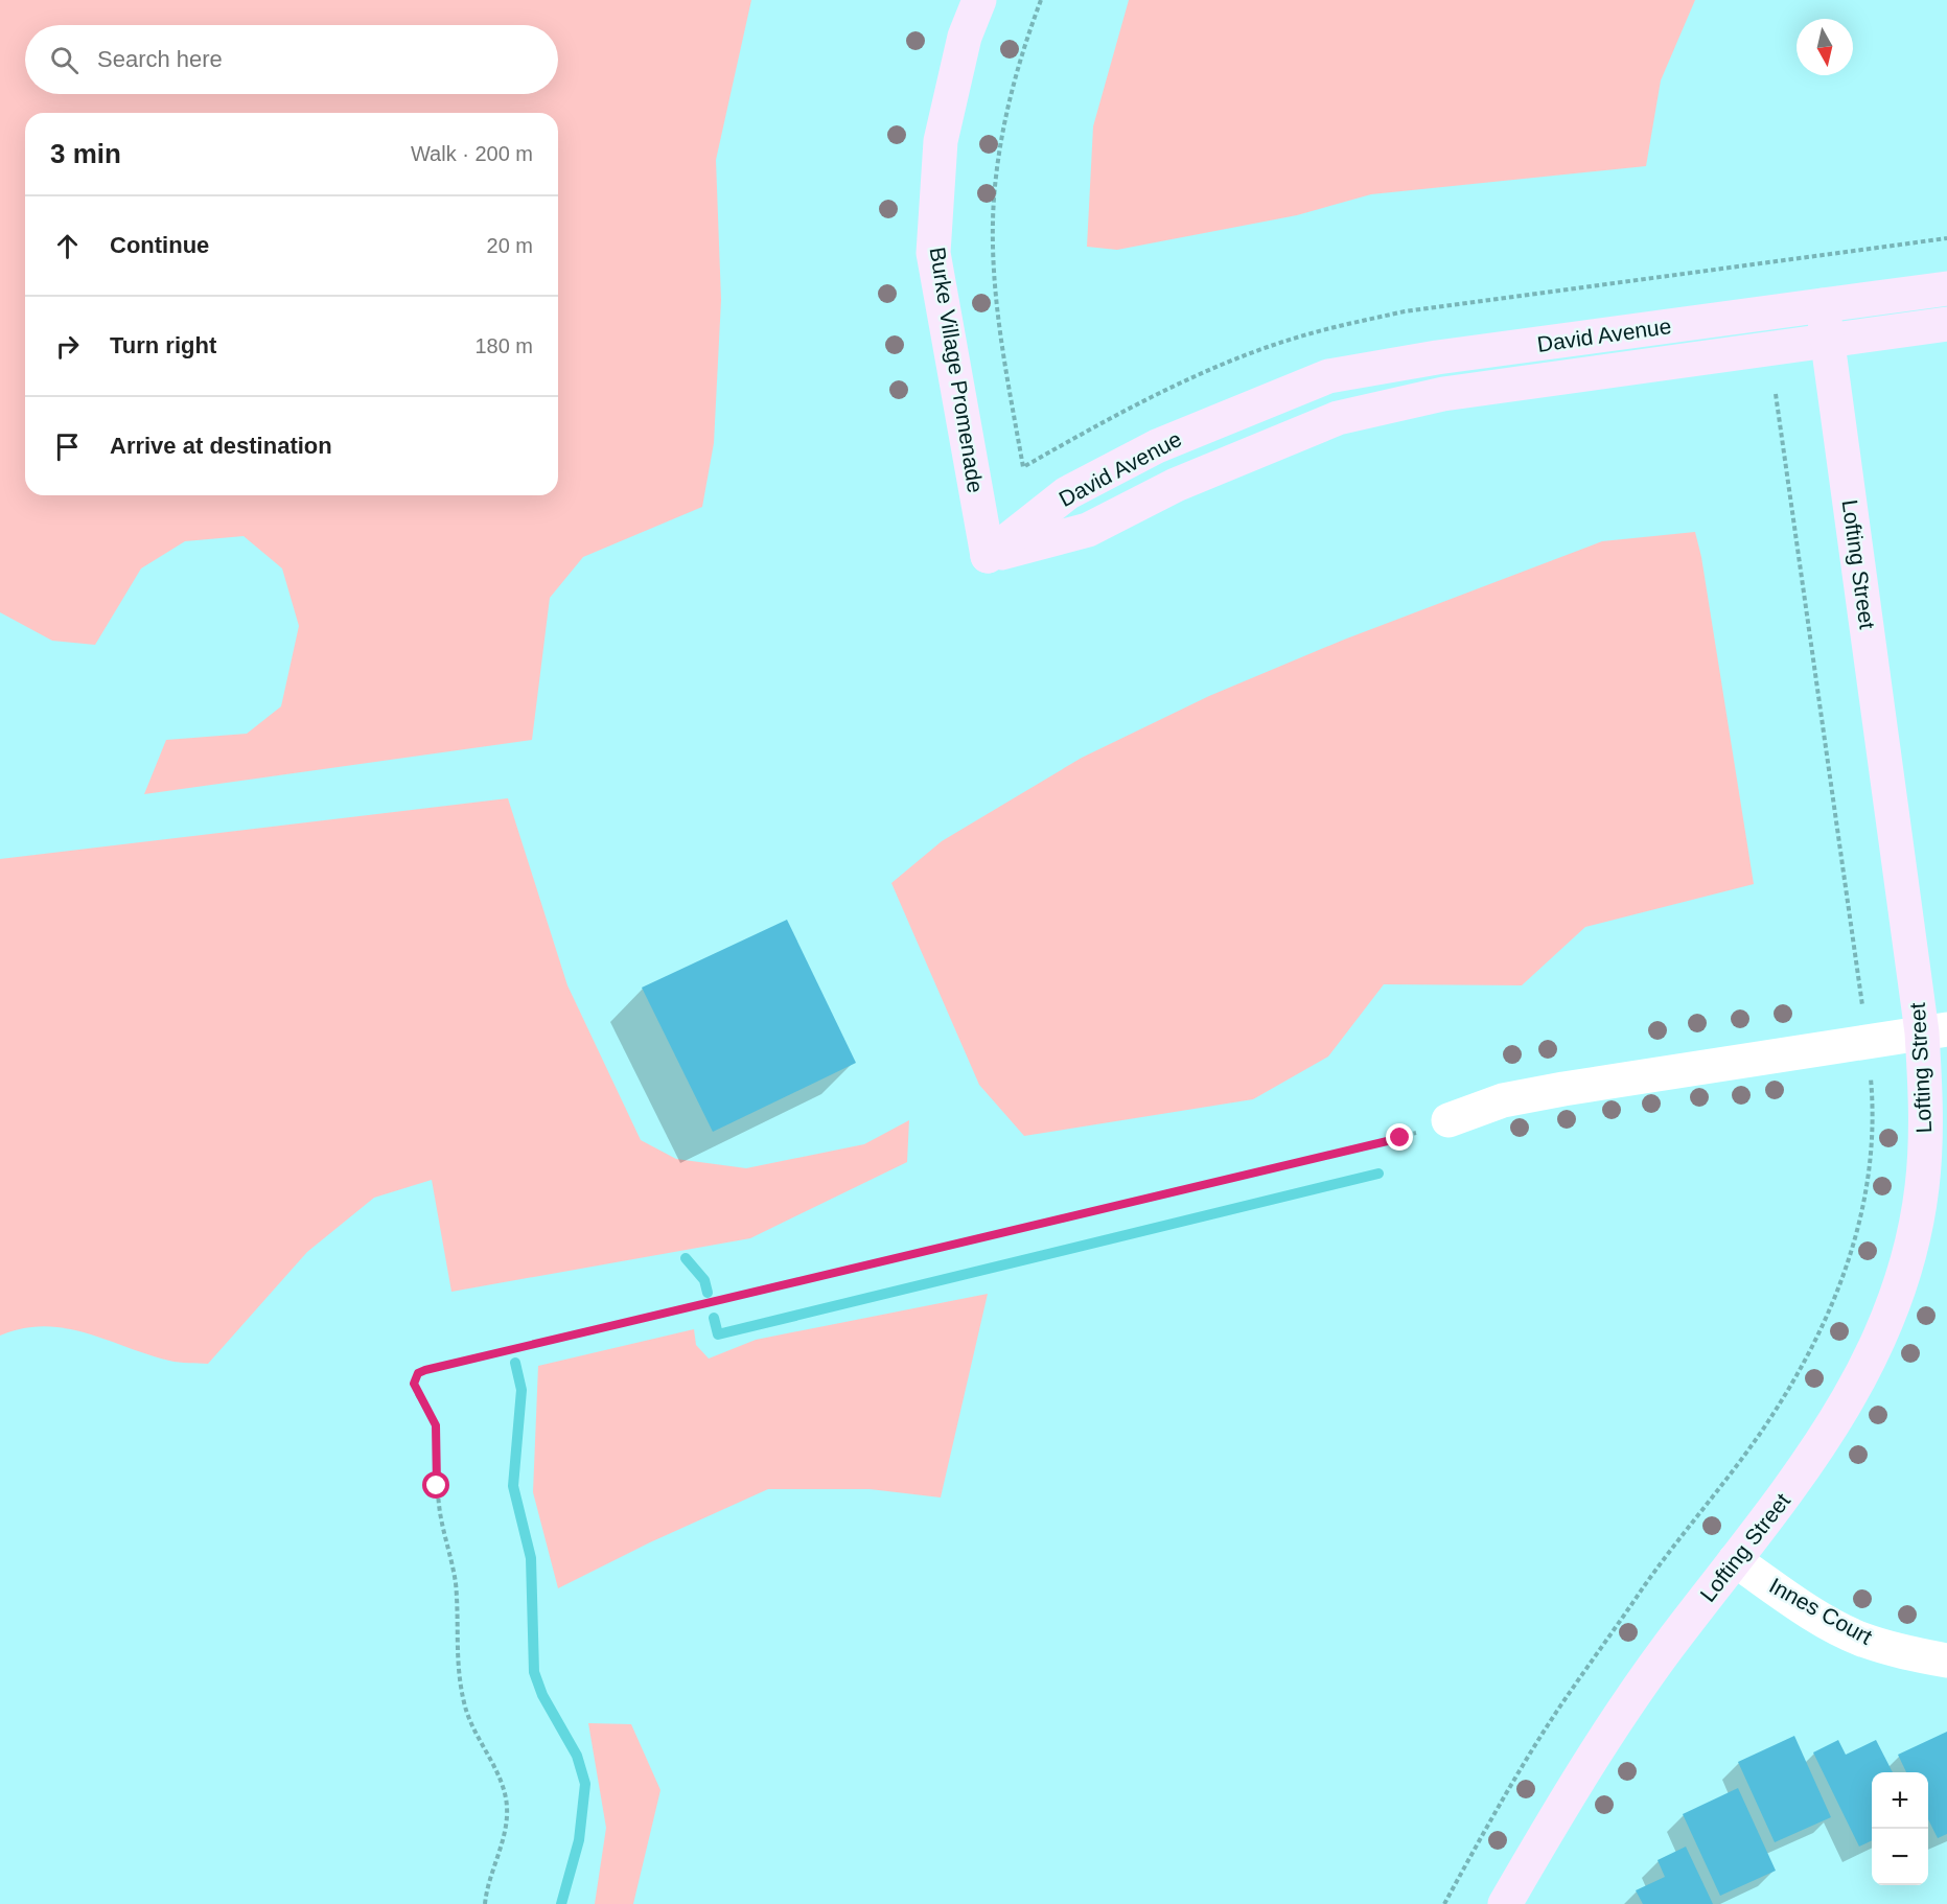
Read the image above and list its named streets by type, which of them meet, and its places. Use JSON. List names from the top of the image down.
{
  "streets": {
    "street": [
      "David Avenue",
      "Burke Village Promenade",
      "Lofting Street",
      "Innes Court"
    ]
  },
  "crossings": [
    ["David Avenue", "Burke Village Promenade"],
    ["David Avenue", "Lofting Street"],
    ["Lofting Street", "Innes Court"]
  ],
  "north": "bottom",
  "page": {
    "search": "Search here",
    "heading": ["3 min", "Walk · 200 m"],
    "list": [
      ["Continue", "20 m"],
      ["Turn right", "180 m"],
      "Arrive at destination"
    ],
    "map_buttons": ["+", "−"]
  }
}
